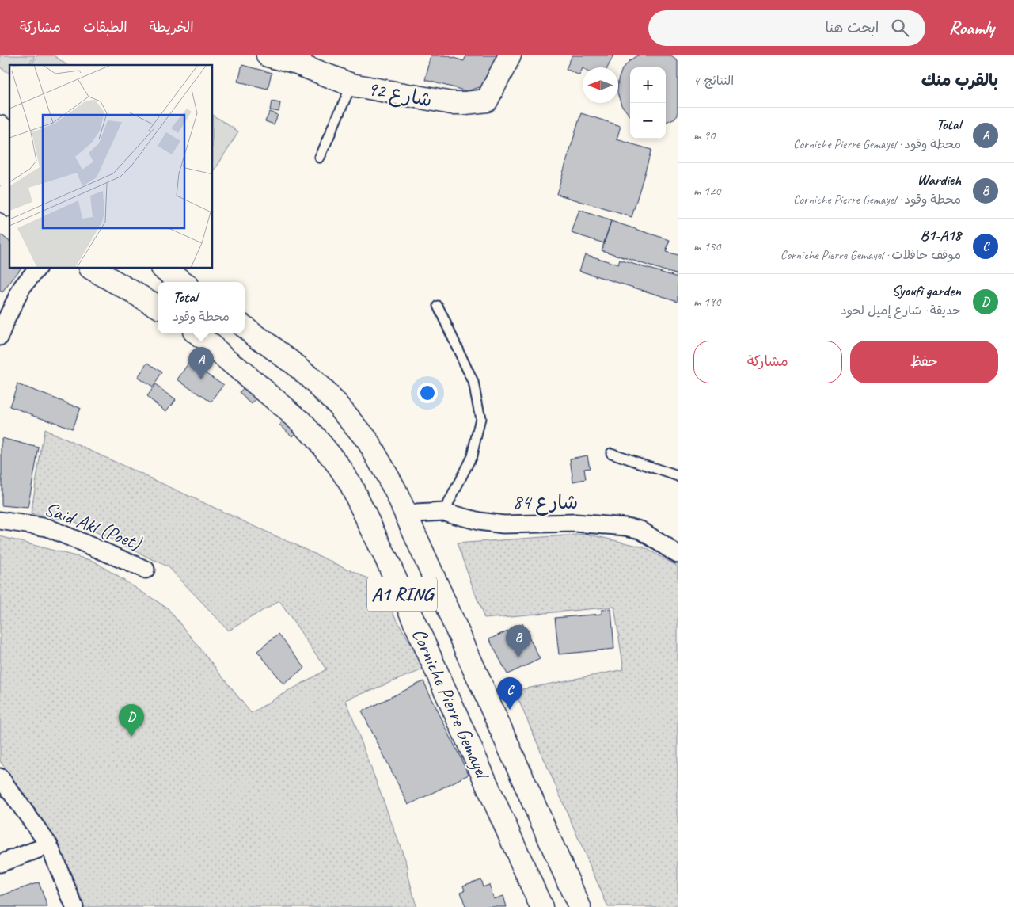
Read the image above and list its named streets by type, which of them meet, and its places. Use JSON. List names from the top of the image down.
{
  "streets": {
    "main road": ["شارع 92", "A1 RING", "Corniche Pierre Gemayel"],
    "street": ["شارع 84", "Said Akl (Poet)"]
  },
  "crossings": [
    ["شارع 84", "Corniche Pierre Gemayel"]
  ],
  "north": "left",
  "page": {
    "header": "Roamly",
    "search": "ابحث هنا",
    "nav": ["الخريطة", "الطبقات", "مشاركة"],
    "heading": ["بالقرب منك", "النتائج: 4"],
    "map_buttons": ["+", "−"],
    "list": [
      {
        "mark": "A",
        "name": "Total",
        "note": "محطة وقود · Corniche Pierre Gemayel",
        "value": "90 m"
      },
      {
        "mark": "B",
        "name": "Wardieh",
        "note": "محطة وقود · Corniche Pierre Gemayel",
        "value": "120 m"
      },
      {
        "mark": "C",
        "name": "B1-A18",
        "note": "موقف حافلات · Corniche Pierre Gemayel",
        "value": "130 m"
      },
      {
        "mark": "D",
        "name": "Syoufi garden",
        "note": "حديقة · شارع إميل لحود",
        "value": "190 m"
      }
    ],
    "popup": ["Total", "محطة وقود"],
    "buttons": ["حفظ", "مشاركة"],
    "pins": [
      "A",
      "B",
      "C",
      "D"
    ]
  }
}
